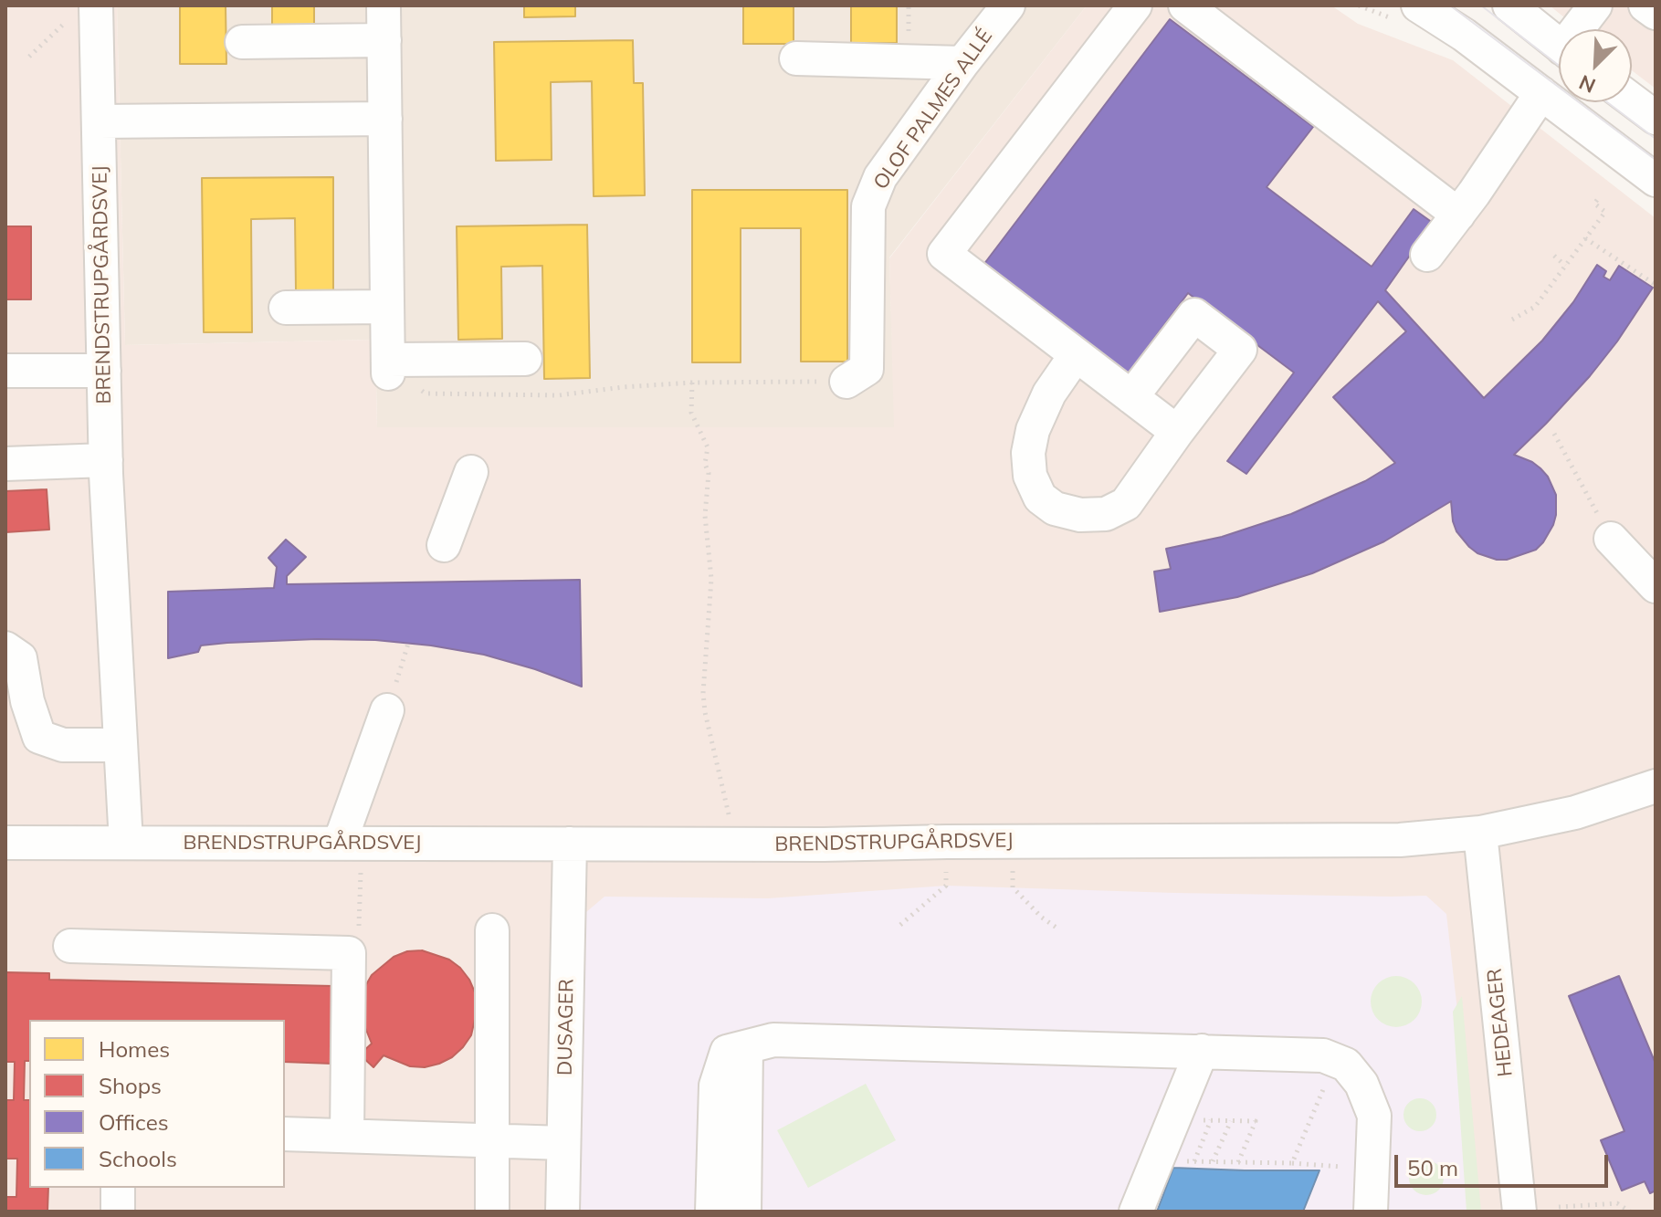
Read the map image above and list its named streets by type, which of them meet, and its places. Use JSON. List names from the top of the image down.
{
  "streets": {
    "street": [
      "OLOF PALMES ALLÉ",
      "BRENDSTRUPGÅRDSVEJ",
      "HEDEAGER",
      "DUSAGER"
    ]
  },
  "crossings": [
    ["BRENDSTRUPGÅRDSVEJ", "HEDEAGER"],
    ["BRENDSTRUPGÅRDSVEJ", "DUSAGER"]
  ],
  "legend": [
    "Homes",
    "Shops",
    "Offices",
    "Schools"
  ],
  "scale_bar": "50 m",
  "north": "bottom left"
}
